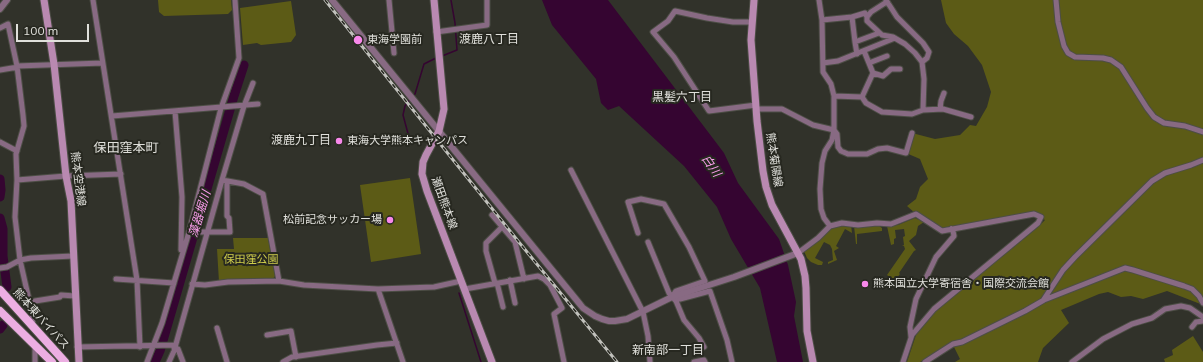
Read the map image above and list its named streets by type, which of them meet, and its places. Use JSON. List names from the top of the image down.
{
  "streets": {
    "highway": ["熊本東バイパス"],
    "main road": ["熊本菊陽線", "熊本空港線", "瀬田熊本線"]
  },
  "districts": [
    "渡鹿八丁目",
    "黒髪六丁目",
    "渡鹿九丁目",
    "保田窪本町",
    "新南部一丁目"
  ],
  "water": ["白川", "藻器堀川"],
  "parks": ["保田窪公園"],
  "places": [
    "東海学園前",
    "東海大学熊本キャンパス",
    "松前記念サッカー場",
    "熊本国立大学寄宿舎・国際交流会館"
  ],
  "scale_bar": "100 m"
}
